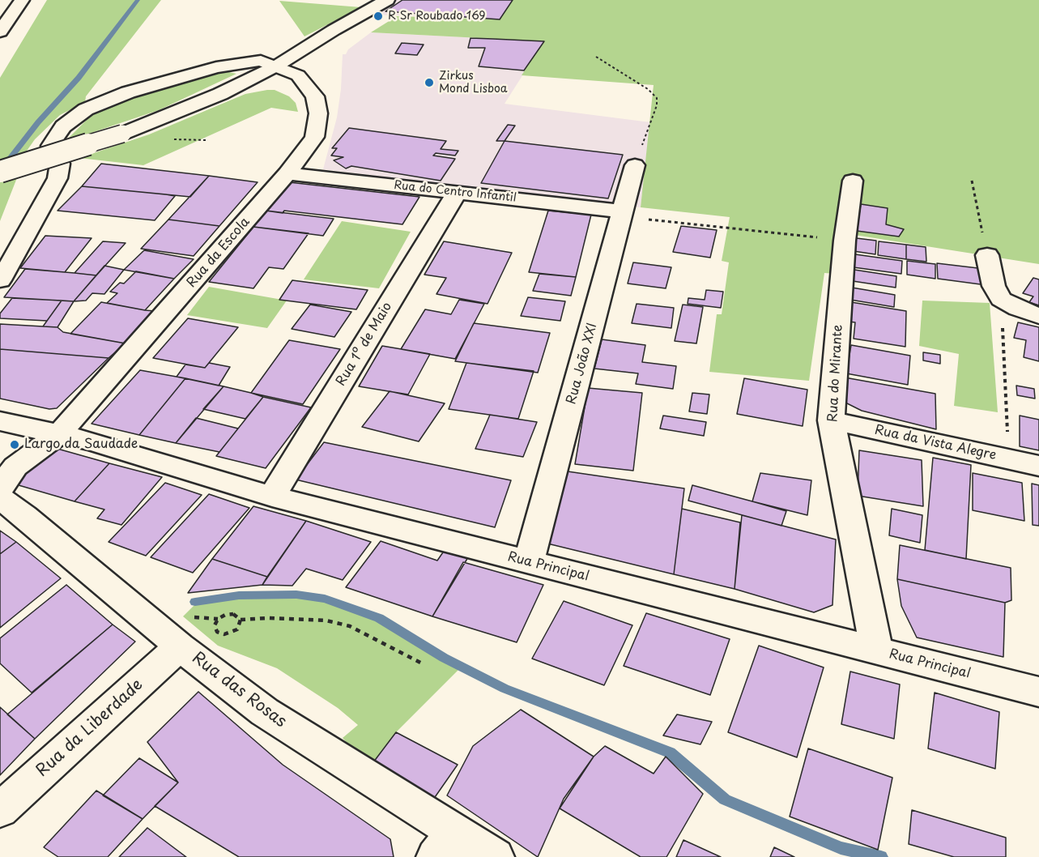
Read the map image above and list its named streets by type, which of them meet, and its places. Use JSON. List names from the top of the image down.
{
  "streets": {
    "main road": [
      "Rua do Centro Infantil",
      "Rua da Escola",
      "Rua 1º de Maio",
      "Rua João XXI",
      "Rua do Mirante",
      "Rua da Vista Alegre",
      "Rua Principal",
      "Rua das Rosas",
      "Rua da Liberdade"
    ]
  },
  "crossings": [
    ["Rua do Centro Infantil", "Rua da Escola"],
    ["Rua do Centro Infantil", "Rua 1º de Maio"],
    ["Rua do Centro Infantil", "Rua João XXI"],
    ["Rua da Escola", "Rua Principal"],
    ["Rua 1º de Maio", "Rua Principal"],
    ["Rua João XXI", "Rua Principal"],
    ["Rua do Mirante", "Rua da Vista Alegre"],
    ["Rua do Mirante", "Rua Principal"],
    ["Rua das Rosas", "Rua da Liberdade"]
  ],
  "places": ["R Sr Roubado 169", "Zirkus Mond Lisboa", "Largo da Saudade"]
}
